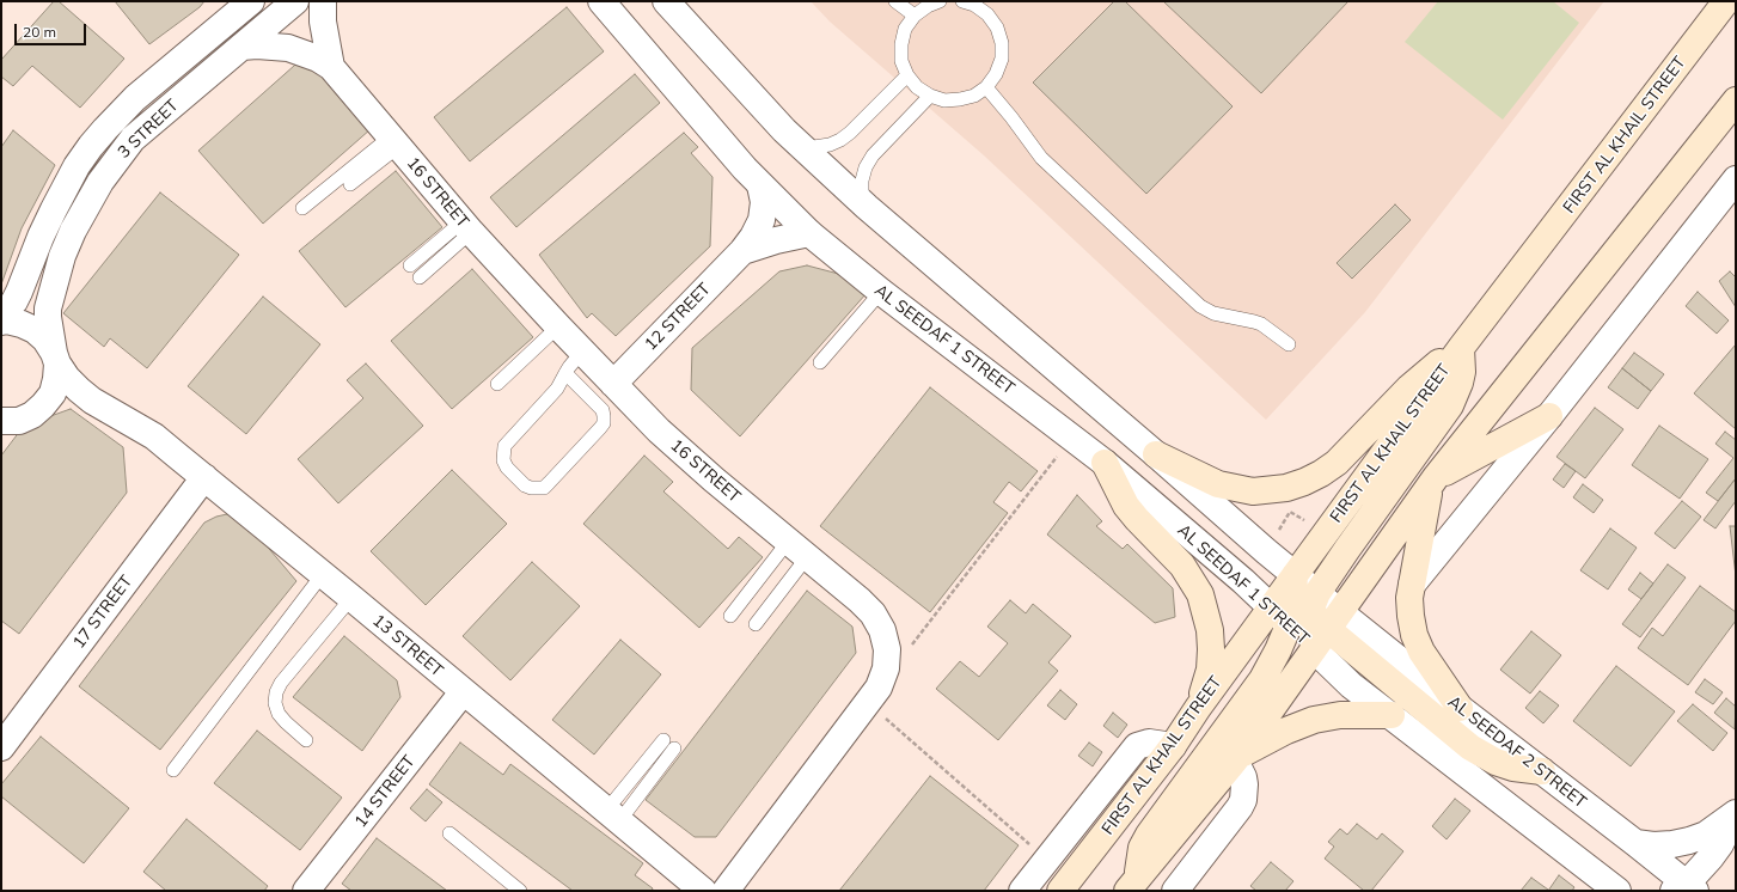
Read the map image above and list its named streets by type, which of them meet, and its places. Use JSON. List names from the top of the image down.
{
  "streets": {
    "main road": ["FIRST AL KHAIL STREET"],
    "street": [
      "3 STREET",
      "16 STREET",
      "12 STREET",
      "AL SEEDAF 1 STREET",
      "17 STREET",
      "13 STREET",
      "AL SEEDAF 2 STREET",
      "14 STREET"
    ]
  },
  "crossings": [
    ["3 STREET", "16 STREET"],
    ["3 STREET", "13 STREET"],
    ["FIRST AL KHAIL STREET", "AL SEEDAF 1 STREET"],
    ["FIRST AL KHAIL STREET", "AL SEEDAF 2 STREET"],
    ["16 STREET", "12 STREET"],
    ["12 STREET", "AL SEEDAF 1 STREET"],
    ["AL SEEDAF 1 STREET", "AL SEEDAF 2 STREET"],
    ["17 STREET", "13 STREET"],
    ["13 STREET", "14 STREET"]
  ],
  "scale_bar": "20 m"
}
